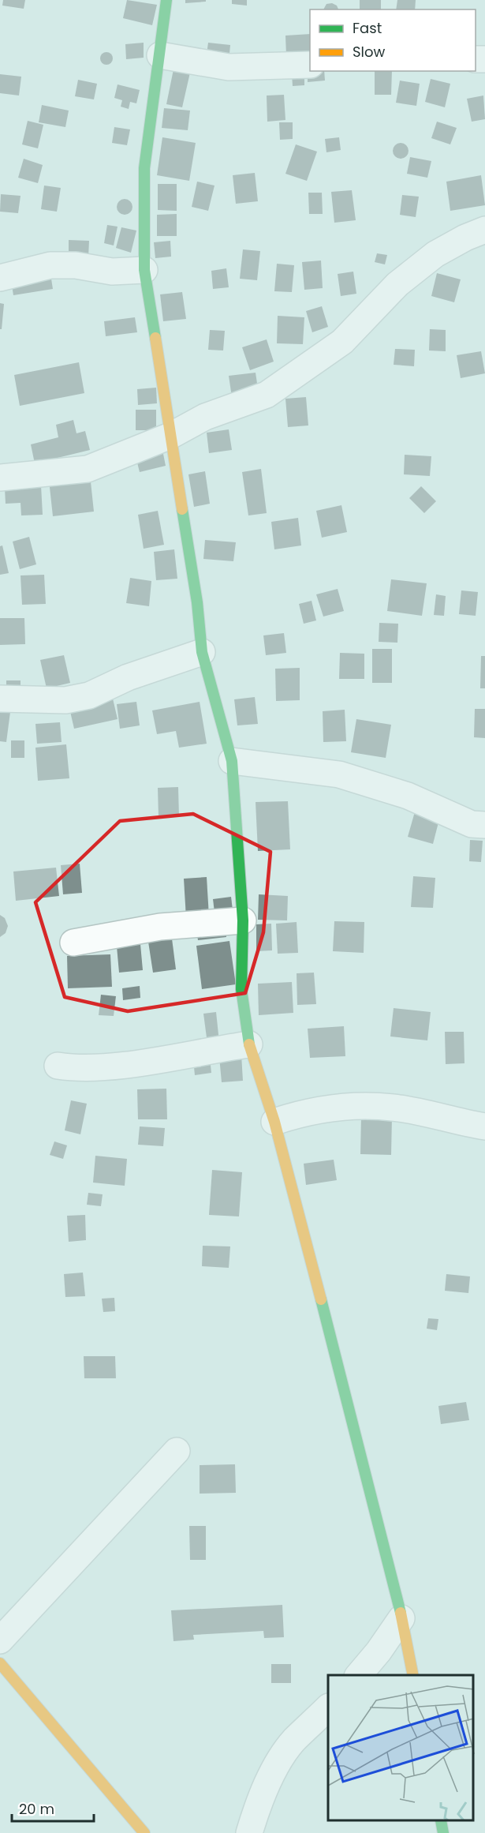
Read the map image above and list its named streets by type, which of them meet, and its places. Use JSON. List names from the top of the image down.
{
  "legend": ["Fast", "Slow"],
  "scale_bar": "20 m"
}
